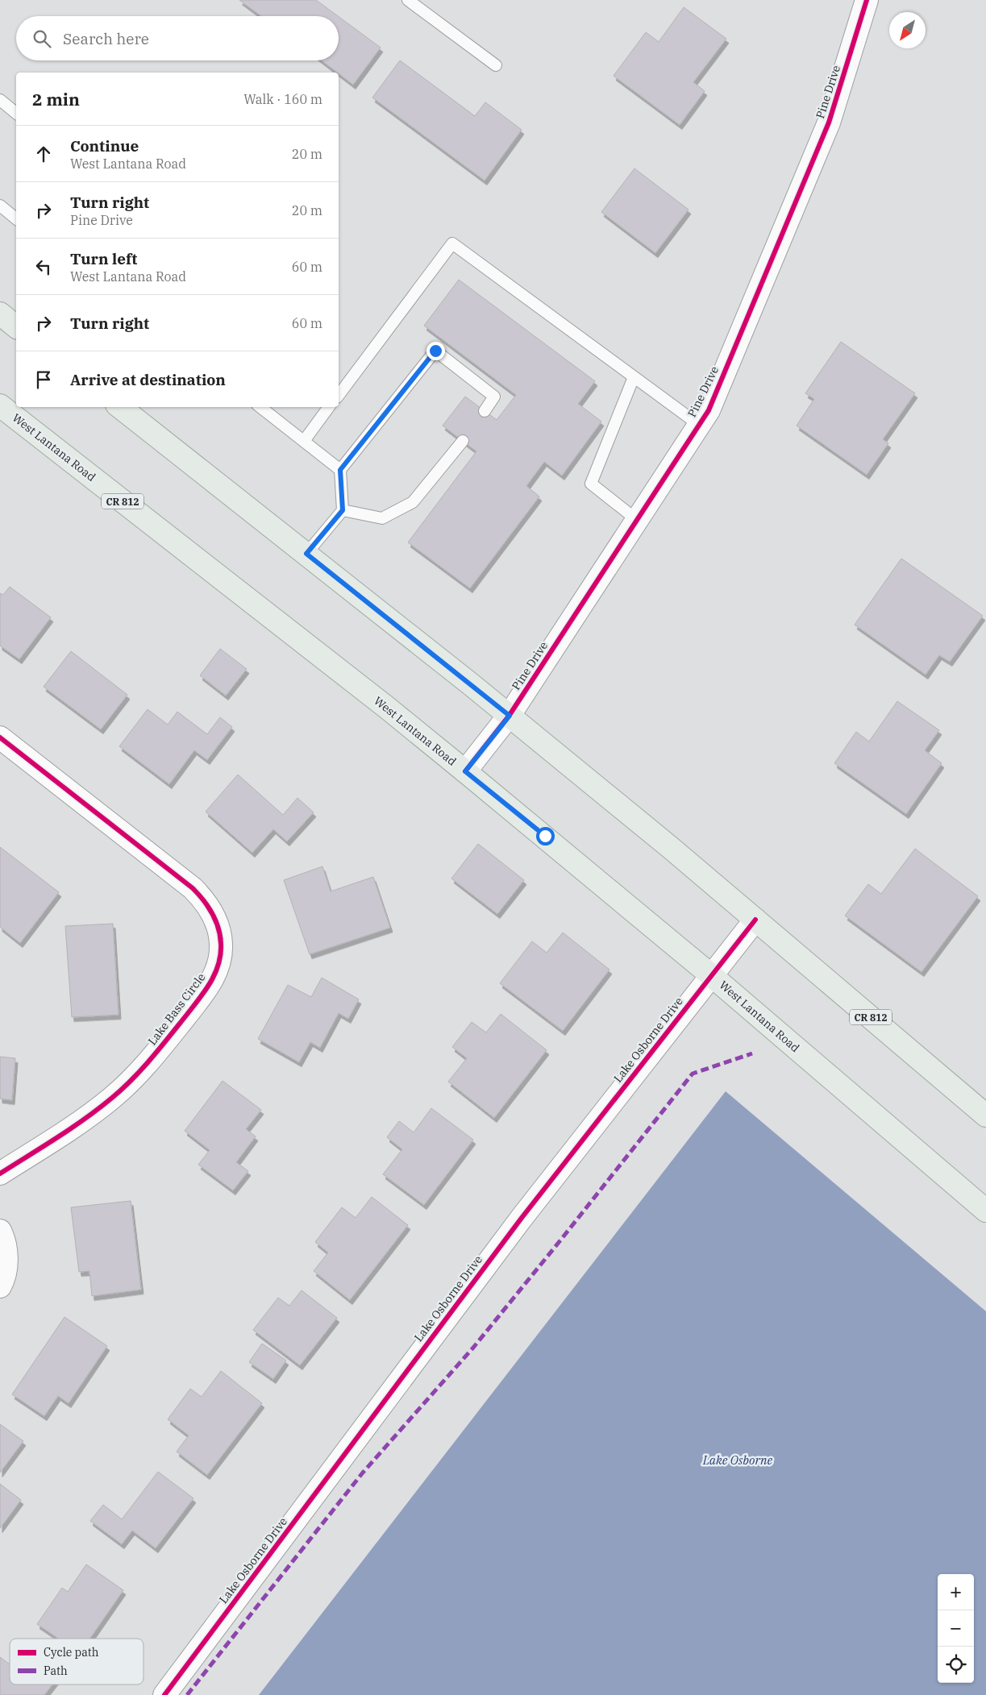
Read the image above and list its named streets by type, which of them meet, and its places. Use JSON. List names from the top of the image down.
{
  "streets": {
    "main road": ["West Lantana Road", "CR 812"],
    "street": ["Pine Drive", "Lake Bass Circle", "Lake Osborne Drive"]
  },
  "crossings": [
    ["Pine Drive", "West Lantana Road"],
    ["Pine Drive", "CR 812"],
    ["West Lantana Road", "Lake Osborne Drive"],
    ["CR 812", "Lake Osborne Drive"]
  ],
  "water": ["Lake Osborne"],
  "legend": ["Cycle path", "Path"],
  "north": "bottom left",
  "page": {
    "search": "Search here",
    "heading": ["2 min", "Walk · 160 m"],
    "list": [
      ["Continue", "West Lantana Road", "20 m"],
      ["Turn right", "Pine Drive", "20 m"],
      ["Turn left", "West Lantana Road", "60 m"],
      ["Turn right", "60 m"],
      "Arrive at destination"
    ],
    "map_buttons": ["+", "−"]
  }
}
